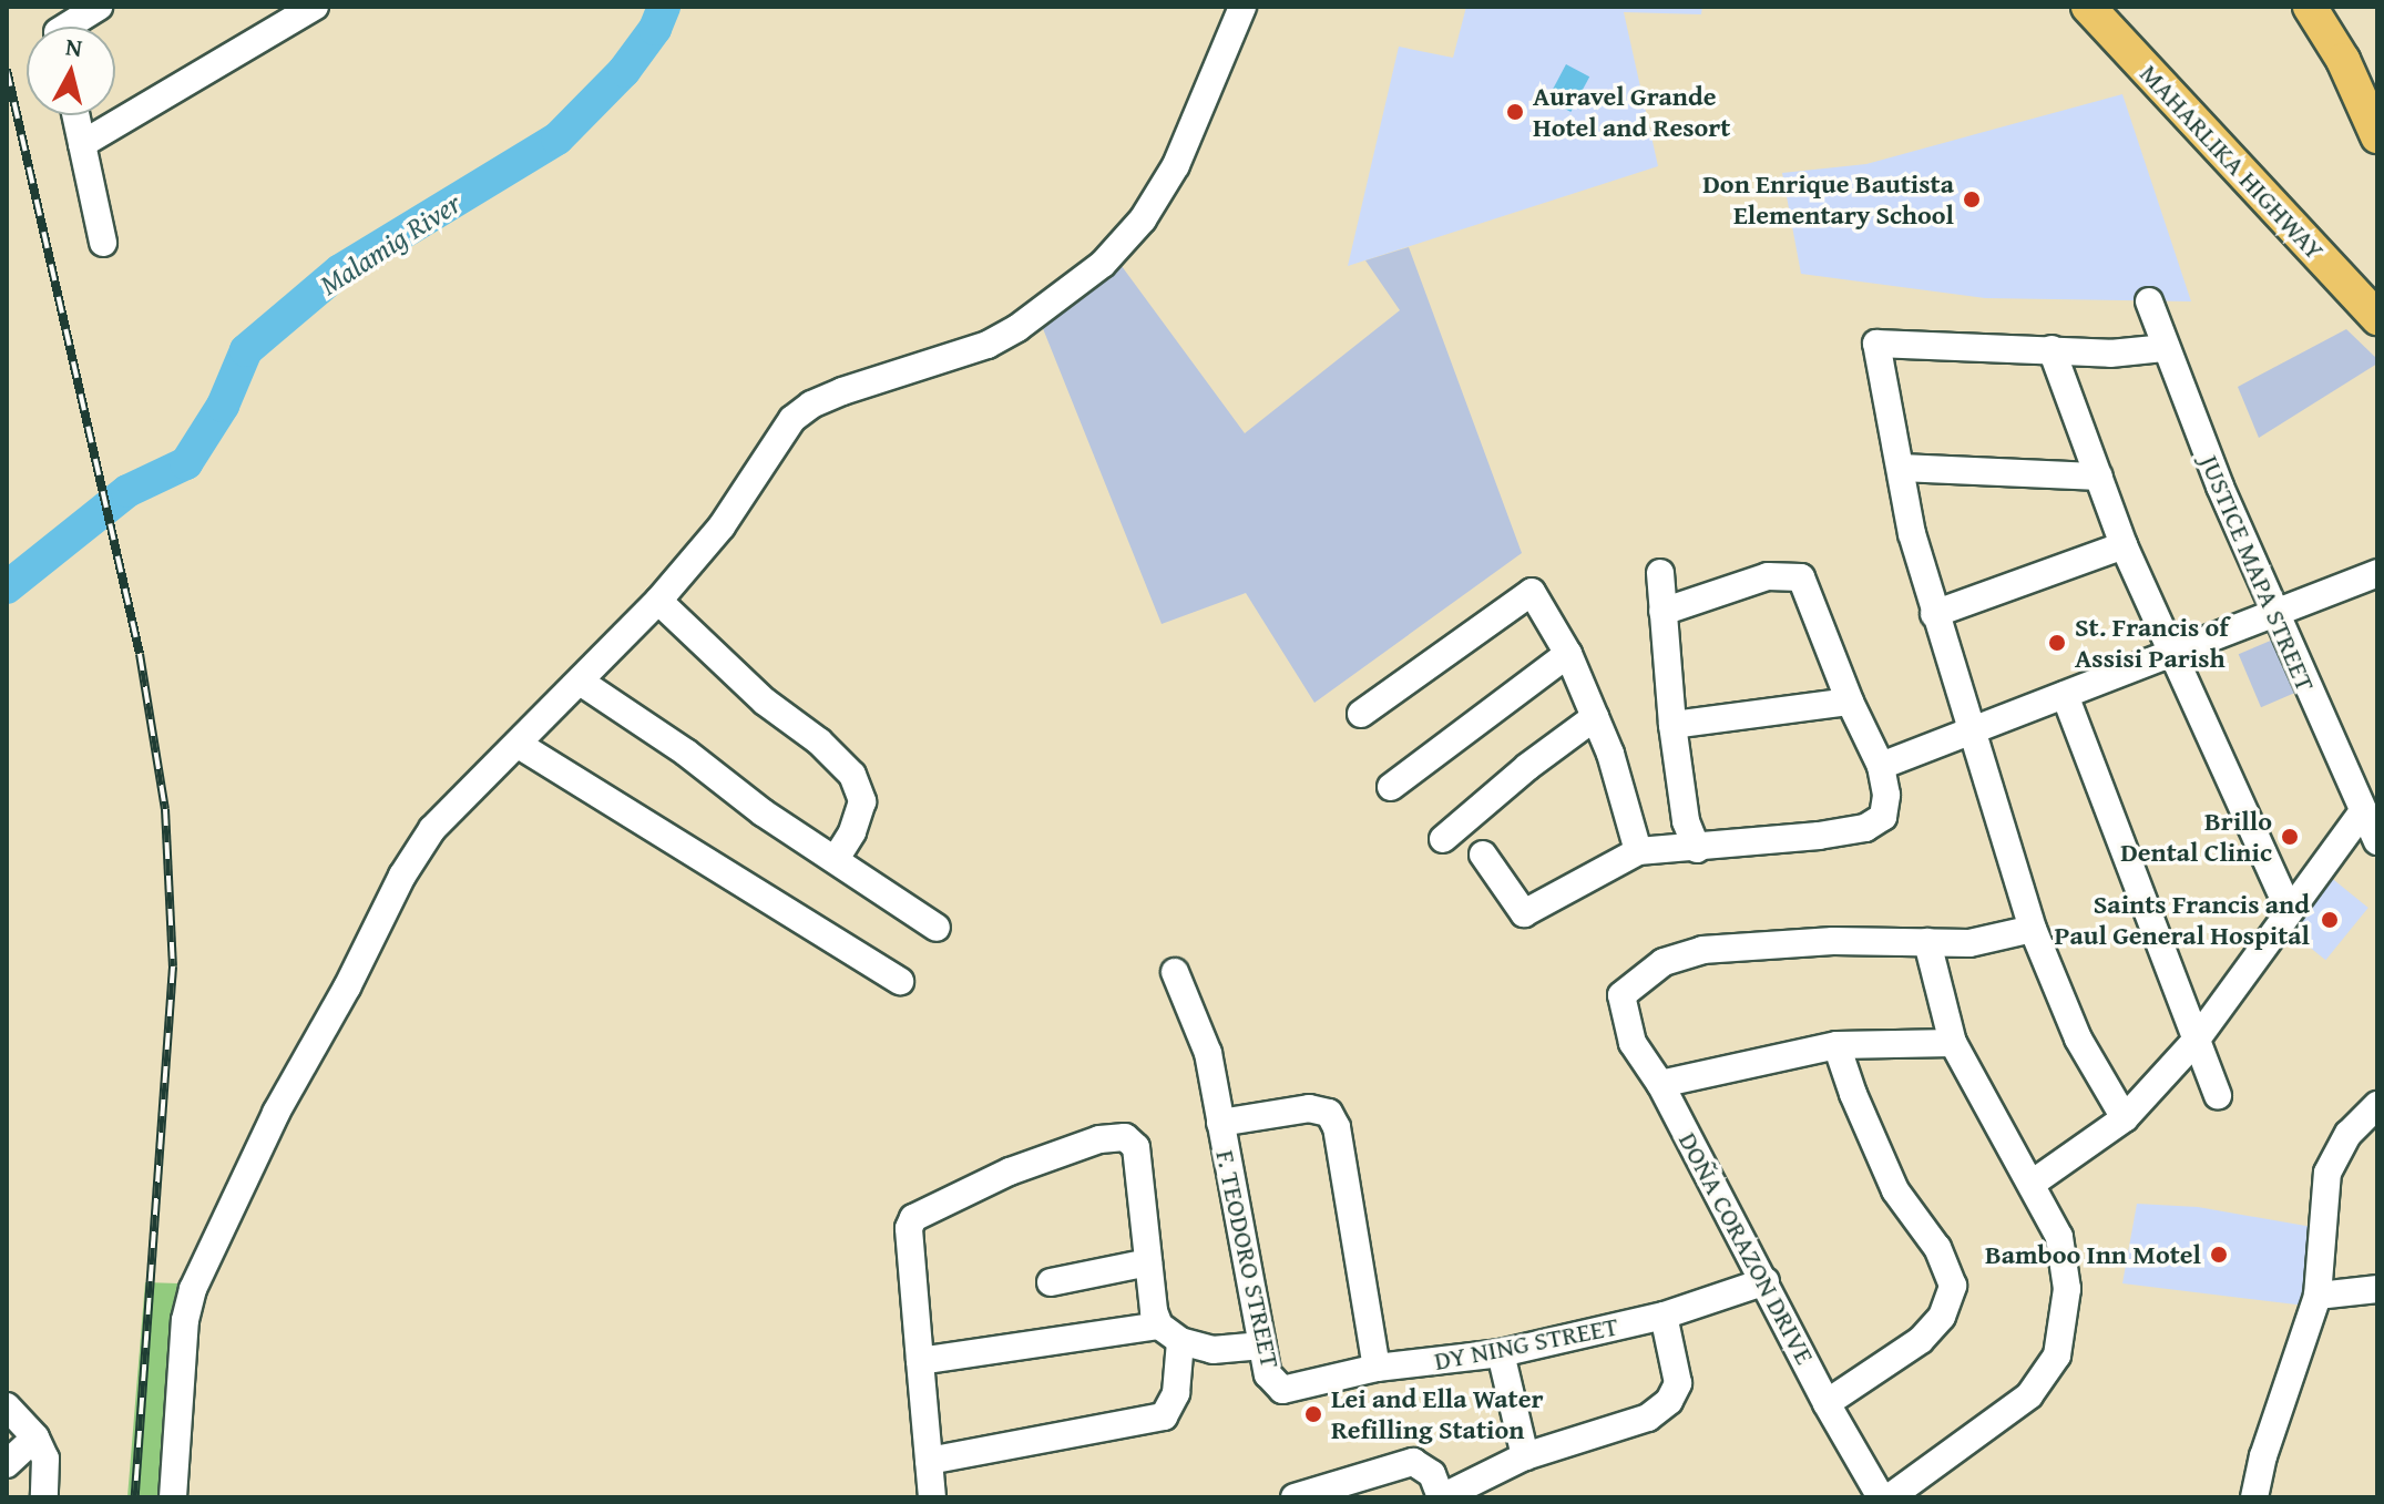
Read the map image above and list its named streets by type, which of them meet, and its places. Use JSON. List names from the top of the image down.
{
  "streets": {
    "main road": ["MAHARLIKA HIGHWAY"],
    "street": [
      "JUSTICE MAPA STREET",
      "DOÑA CORAZON DRIVE",
      "F. TEODORO STREET",
      "DY NING STREET"
    ]
  },
  "crossings": [
    ["DOÑA CORAZON DRIVE", "DY NING STREET"],
    ["F. TEODORO STREET", "DY NING STREET"]
  ],
  "water": ["Malamig River"],
  "places": [
    "Auravel Grande Hotel and Resort",
    "Don Enrique Bautista Elementary School",
    "St. Francis of Assisi Parish",
    "Brillo Dental Clinic",
    "Saints Francis and Paul General Hospital",
    "Bamboo Inn Motel",
    "Lei and Ella Water Refilling Station"
  ],
  "north": "top"
}
